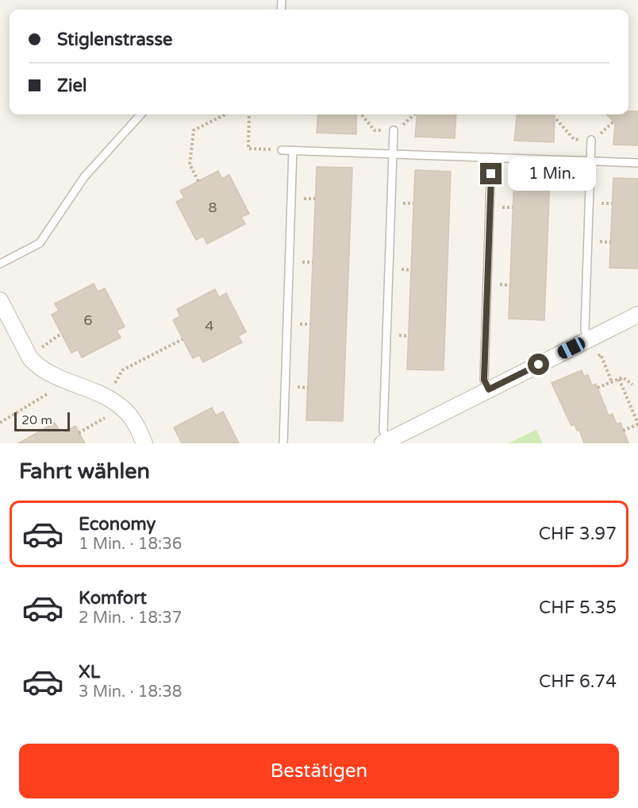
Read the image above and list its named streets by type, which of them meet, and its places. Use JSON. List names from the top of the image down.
{
  "house_numbers": ["8", "6", "4"],
  "scale_bar": "20 m",
  "page": {
    "banner": ["Stiglenstrasse", "Ziel"],
    "bubble": "1 Min.",
    "scale": "20 m",
    "heading": "Fahrt wählen",
    "list": [
      {
        "name": "Economy",
        "note": "1 Min. · 18:36",
        "value": "CHF 3.97"
      },
      {
        "name": "Komfort",
        "note": "2 Min. · 18:37",
        "value": "CHF 5.35"
      },
      {
        "name": "XL",
        "note": "3 Min. · 18:38",
        "value": "CHF 6.74"
      }
    ],
    "buttons": "Bestätigen"
  }
}
